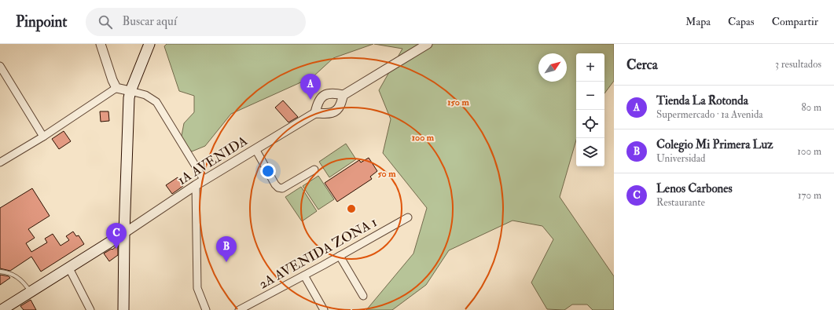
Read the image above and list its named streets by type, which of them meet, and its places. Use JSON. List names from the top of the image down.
{
  "streets": {
    "street": ["1A AVENIDA", "2A AVENIDA ZONA 1"]
  },
  "north": "top right",
  "page": {
    "header": "Pinpoint",
    "search": "Buscar aquí",
    "nav": ["Mapa", "Capas", "Compartir"],
    "heading": ["Cerca", "3 resultados"],
    "map_buttons": ["+", "−"],
    "pins": ["A", "C", "B"],
    "list": [
      {
        "mark": "A",
        "name": "Tienda La Rotonda",
        "note": "Supermercado · 1a Avenida",
        "value": "80 m"
      },
      {
        "mark": "B",
        "name": "Colegio Mi Primera Luz",
        "note": "Universidad",
        "value": "100 m"
      },
      {
        "mark": "C",
        "name": "Lenos Carbones",
        "note": "Restaurante",
        "value": "170 m"
      }
    ]
  },
  "rings": ["150 m", "100 m", "50 m"]
}
